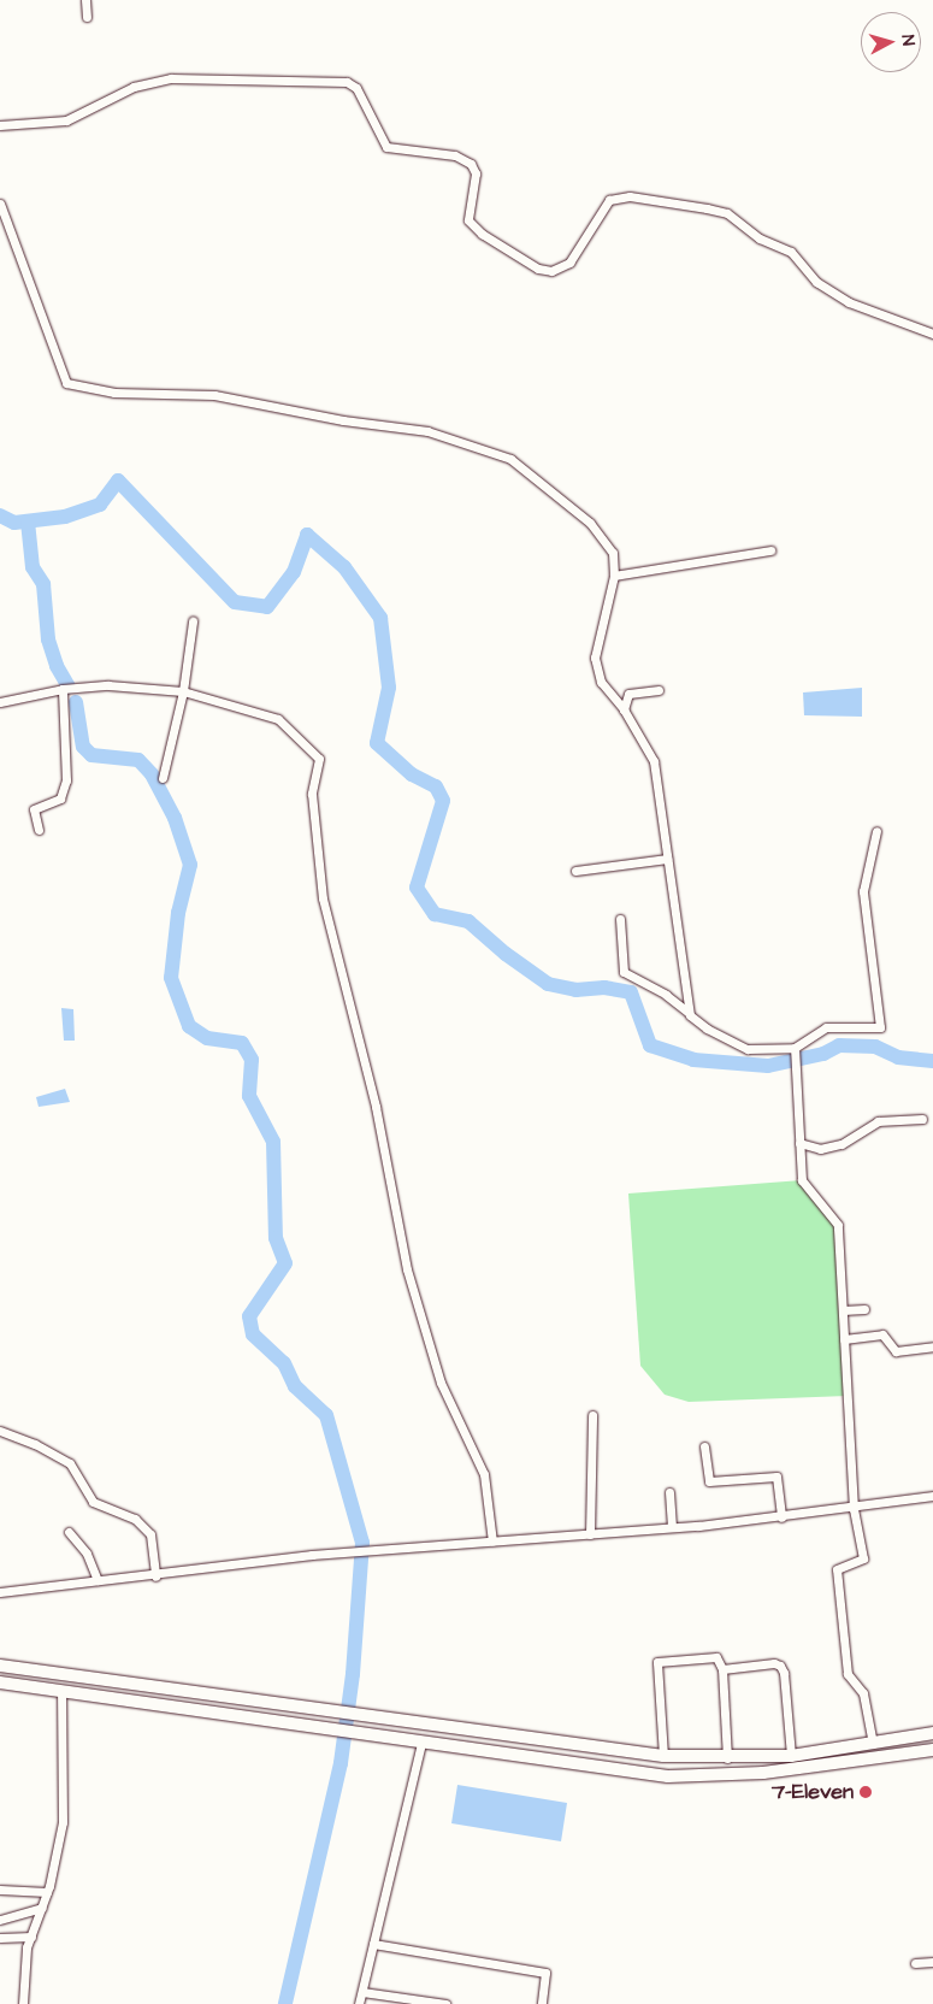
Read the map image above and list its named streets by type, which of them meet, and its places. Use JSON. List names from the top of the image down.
{
  "places": ["7-Eleven"],
  "north": "right"
}
